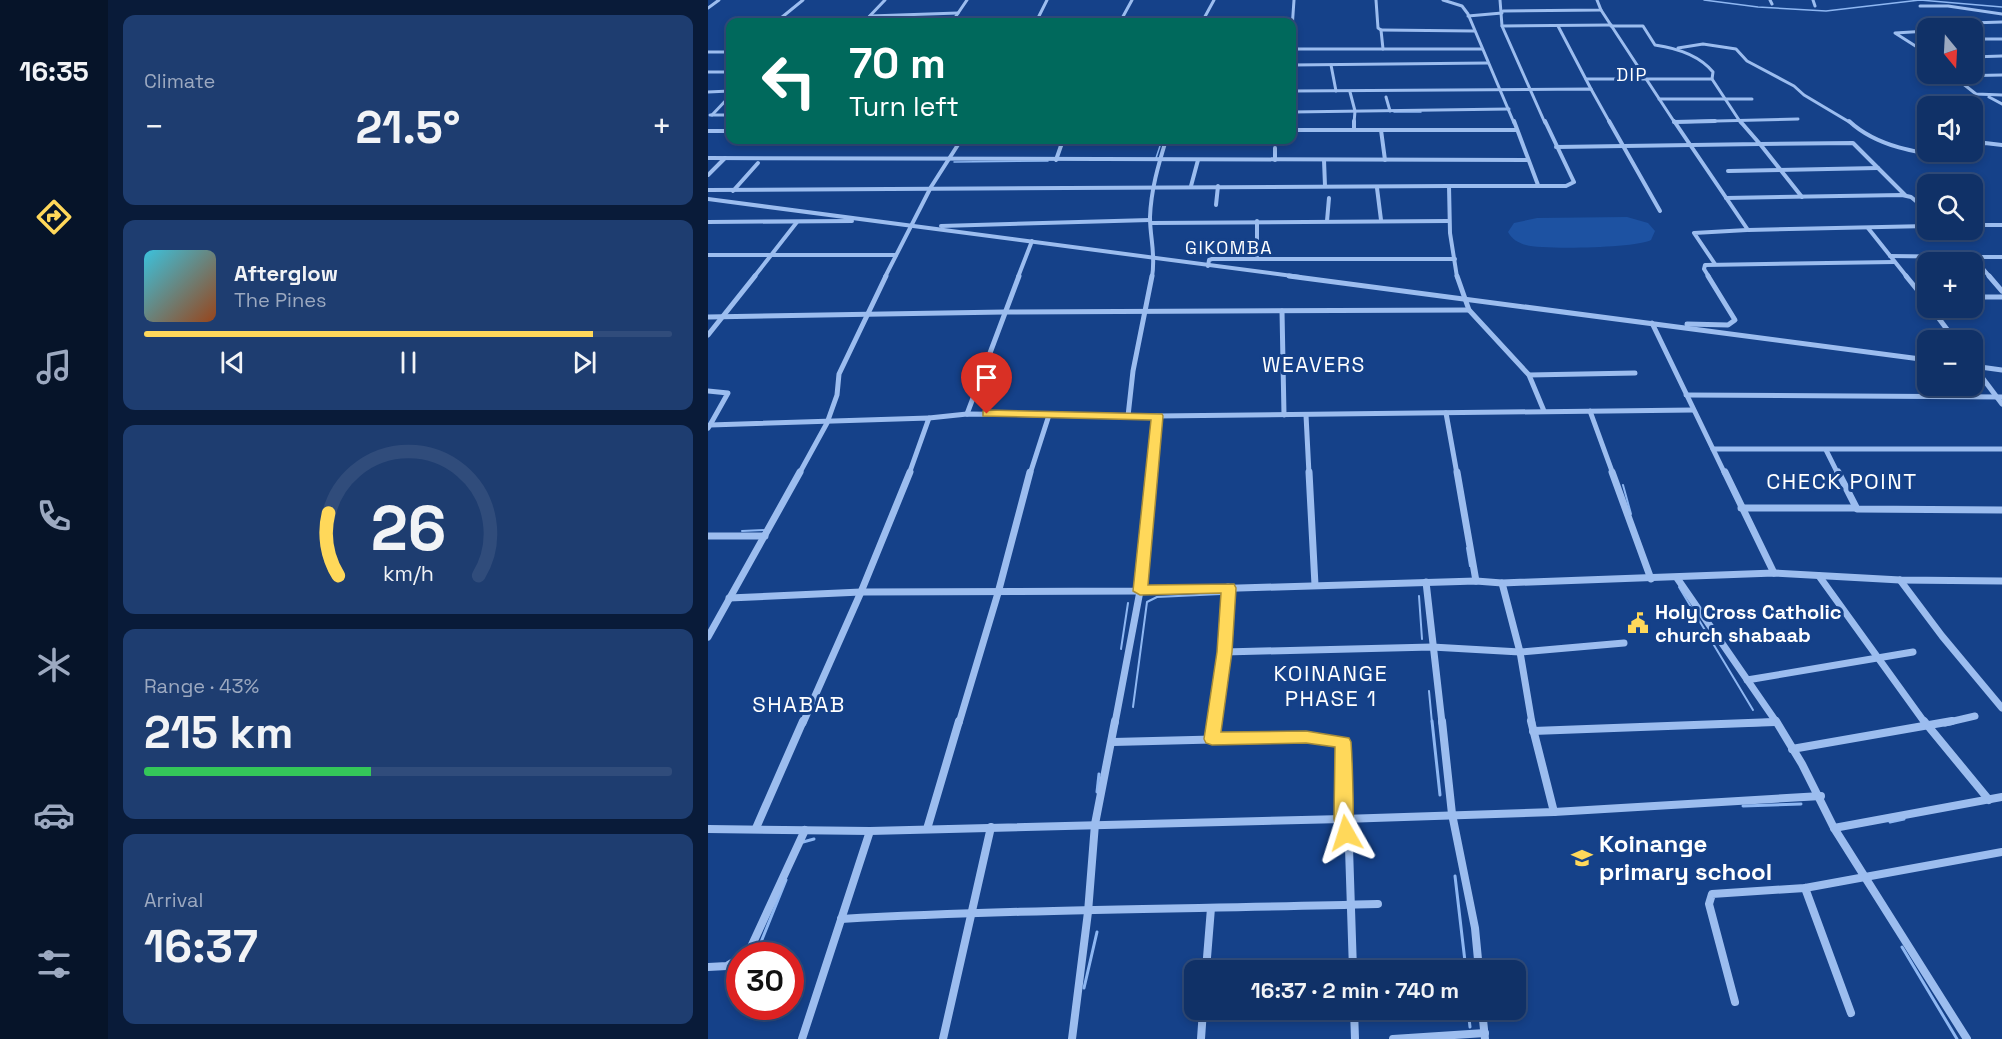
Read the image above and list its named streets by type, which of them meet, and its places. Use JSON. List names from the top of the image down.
{
  "districts": [
    "DIP",
    "GIKOMBA",
    "WEAVERS",
    "CHECK POINT",
    "KOINANGE PHASE 1",
    "SHABAB"
  ],
  "places": {
    "public building": ["Holy Cross Catholic church shabaab"],
    "school or university": ["Koinange primary school"]
  },
  "north": "bottom",
  "page": {
    "tabs": "16:35",
    "tile": [
      "Climate",
      ["Range · 43%", "215 km"],
      ["Arrival", "16:37"]
    ],
    "map_buttons": ["+", "−"],
    "turn": ["70 m", "Turn left"],
    "heat": ["−", "21.5°", "+"],
    "song": ["Afterglow", "The Pines"],
    "limit": "30",
    "trip": "16:37 · 2 min · 740 m",
    "gauge": ["26", "km/h"]
  }
}
